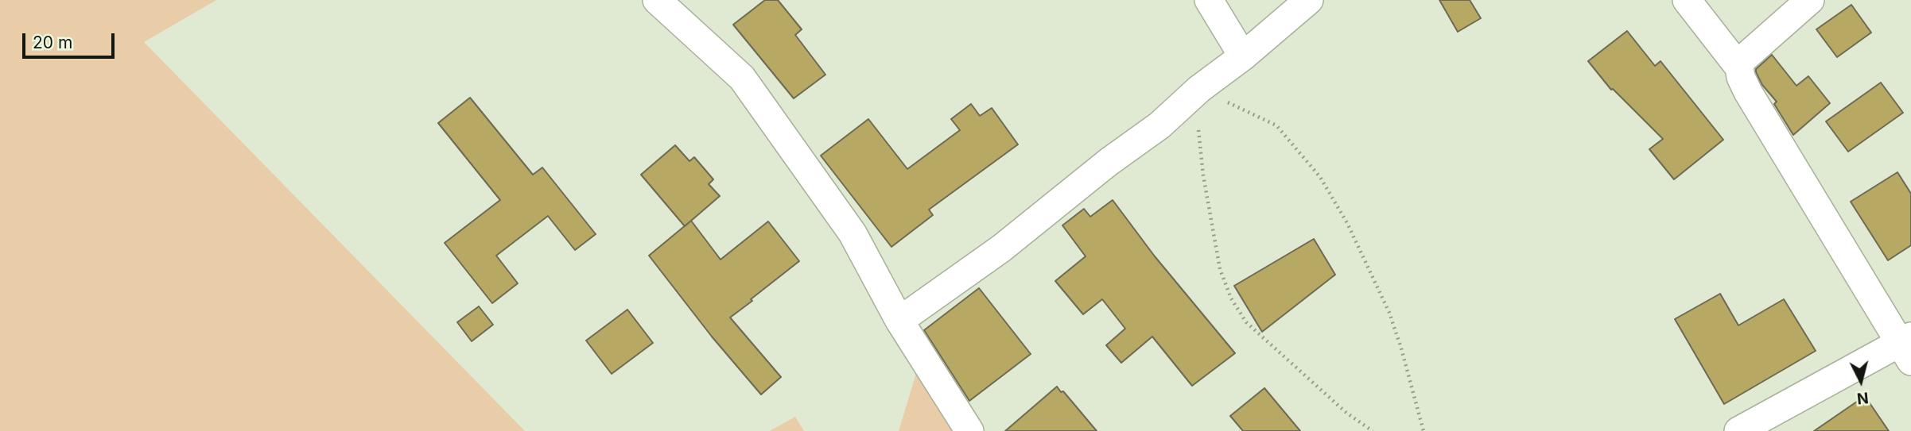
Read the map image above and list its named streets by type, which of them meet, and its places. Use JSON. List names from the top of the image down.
{
  "scale_bar": "20 m",
  "north": "bottom"
}
